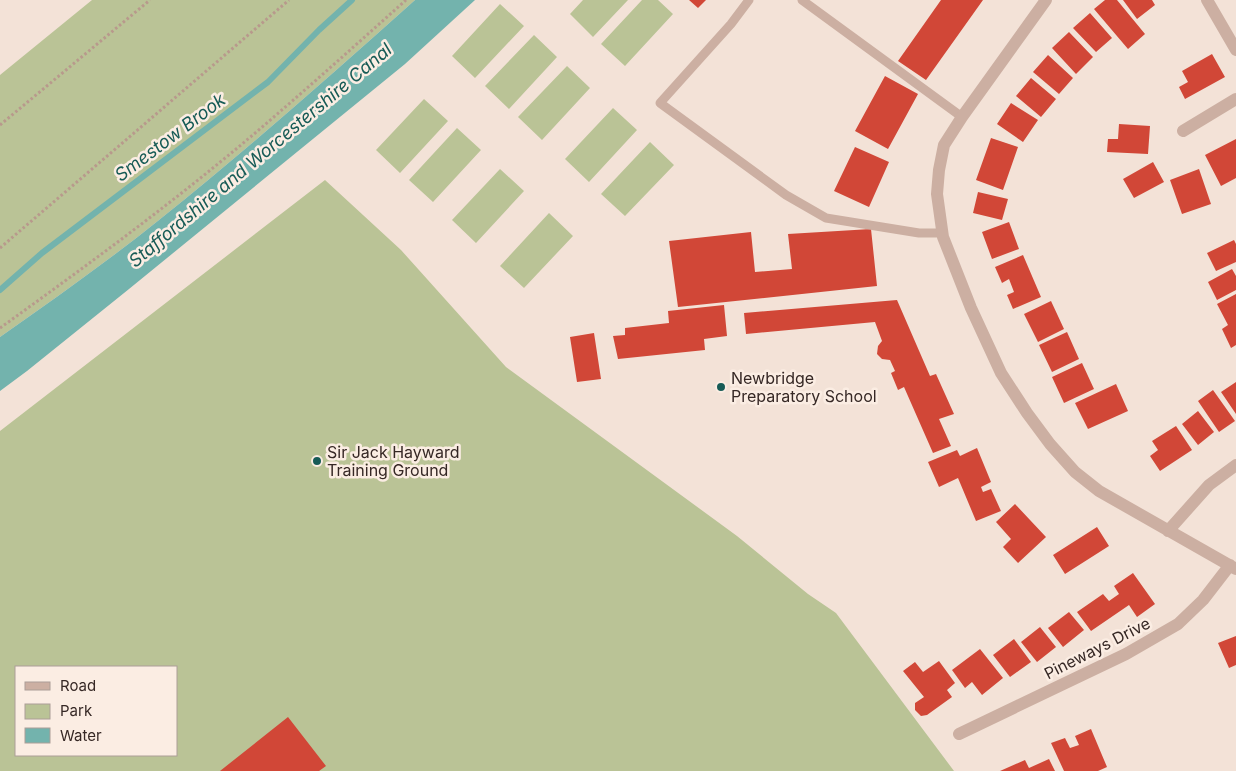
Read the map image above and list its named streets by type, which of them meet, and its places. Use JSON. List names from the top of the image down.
{
  "streets": {
    "street": ["Pineways Drive"]
  },
  "water": ["Smestow Brook", "Staffordshire and Worcestershire Canal"],
  "places": ["Newbridge Preparatory School", "Sir Jack Hayward Training Ground"],
  "legend": ["Road", "Park", "Water"]
}
